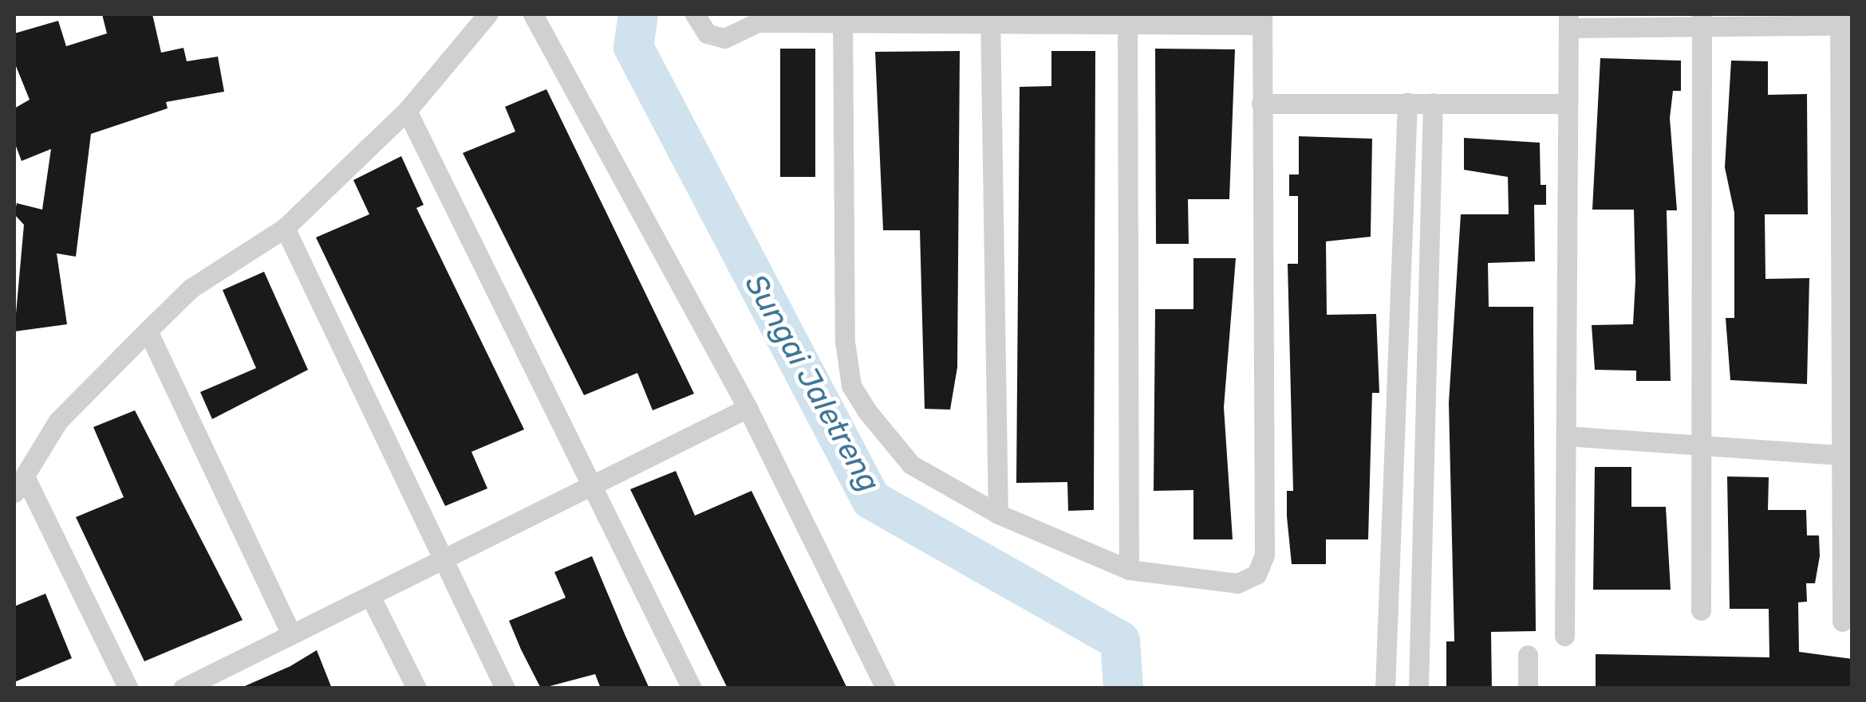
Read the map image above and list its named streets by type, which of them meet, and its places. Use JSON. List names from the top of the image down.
{
  "water": ["Sungai Jaletreng"]
}
